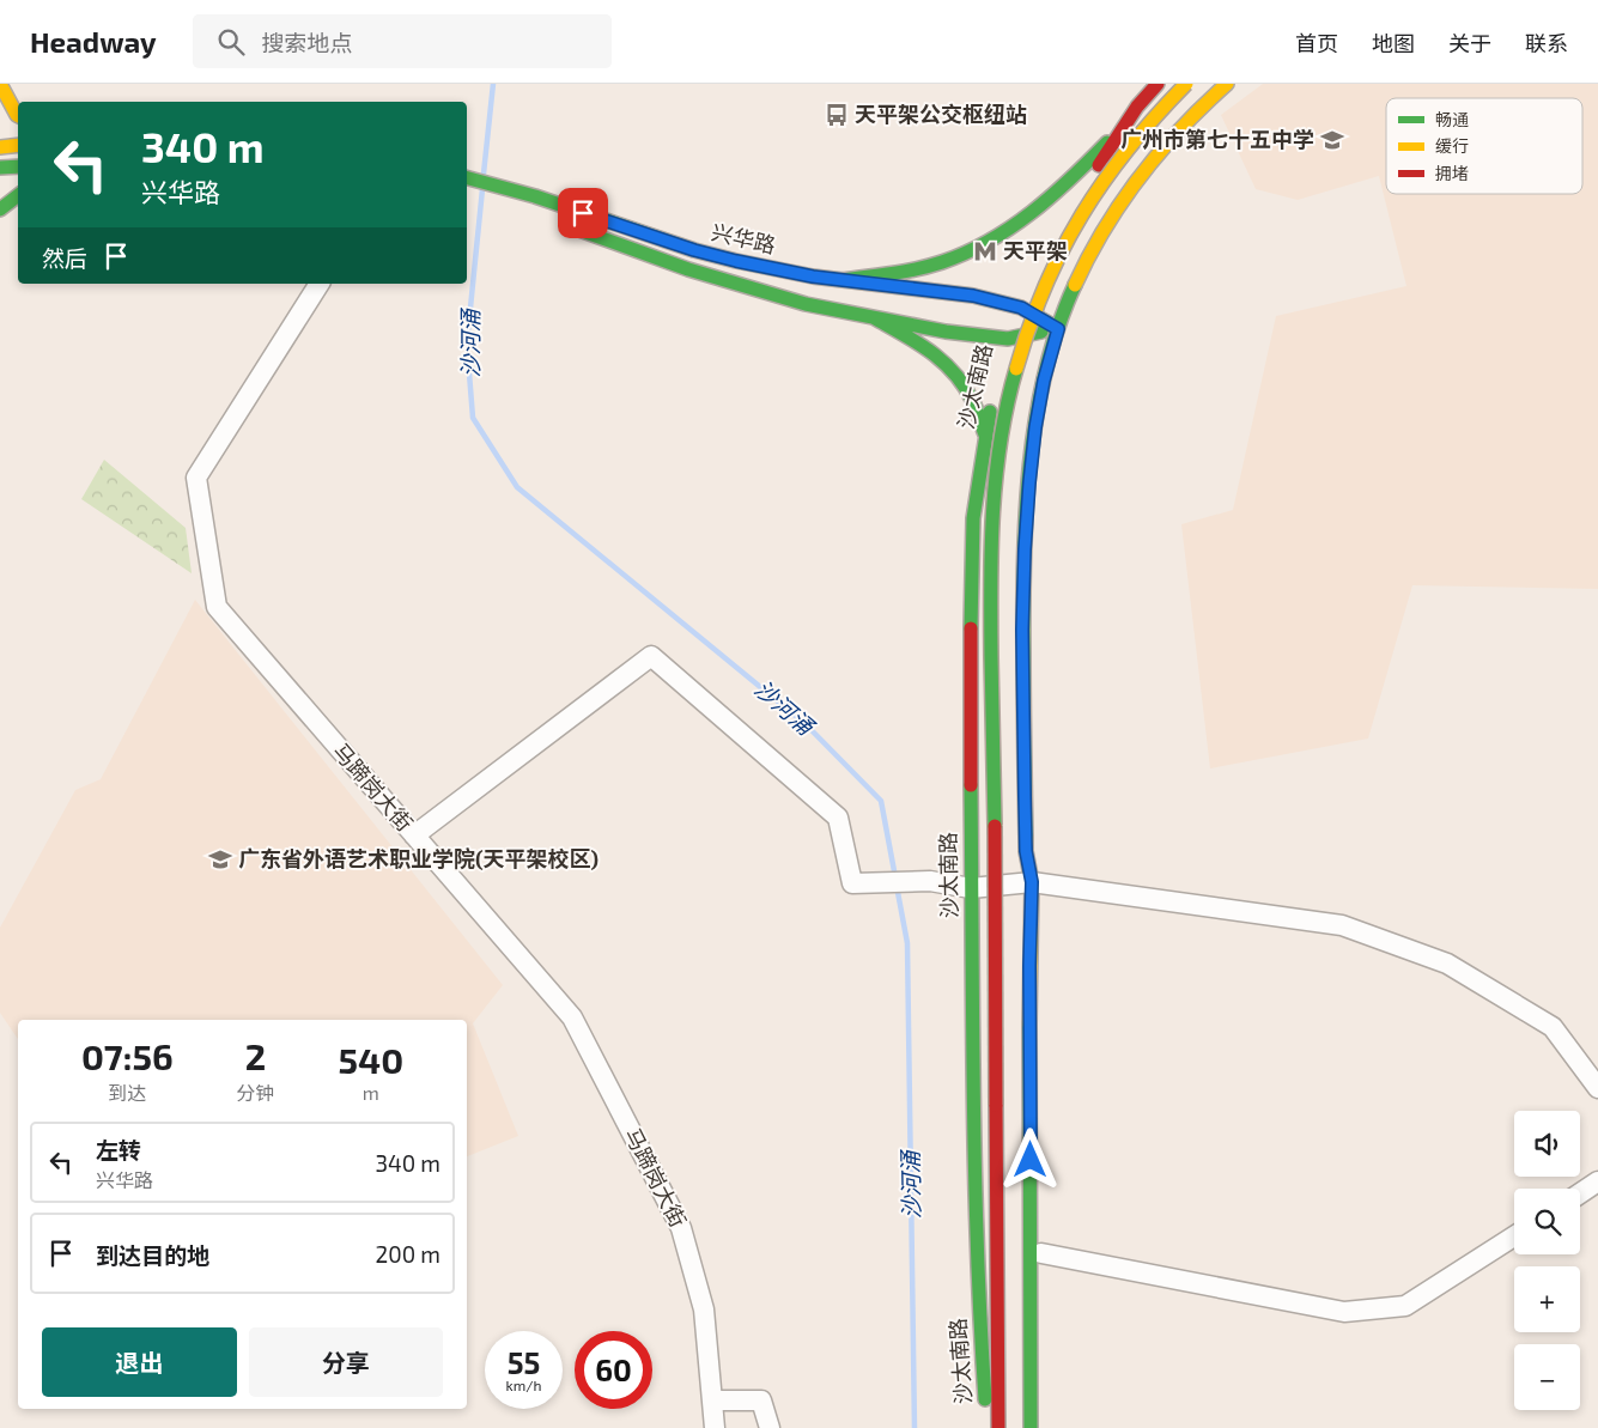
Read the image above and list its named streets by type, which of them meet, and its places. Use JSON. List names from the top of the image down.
{
  "streets": {
    "main road": ["兴华路", "沙太南路"],
    "street": ["马蹄岗大街"]
  },
  "crossings": [
    ["兴华路", "沙太南路"]
  ],
  "water": ["沙河涌"],
  "places": {
    "bus stop": ["天平架公交枢纽站"],
    "school or university": ["广州市第七十五中学", "广东省外语艺术职业学院(天平架校区)"],
    "metro station": ["天平架"]
  },
  "legend": ["畅通", "缓行", "拥堵"],
  "page": {
    "header": "Headway",
    "search": "搜索地点",
    "nav": [
      "首页",
      "地图",
      "关于",
      "联系"
    ],
    "turn": ["340 m", "兴华路"],
    "then": "然后",
    "eta": [
      "07:56",
      "到达",
      "2",
      "分钟",
      "540",
      "m"
    ],
    "map_buttons": ["+", "−"],
    "list": [
      {
        "name": "左转",
        "note": "兴华路",
        "value": "340 m"
      },
      {
        "name": "到达目的地",
        "value": "200 m"
      }
    ],
    "buttons": ["退出", "分享"],
    "speed": "55 km/h",
    "limit": "60"
  }
}
